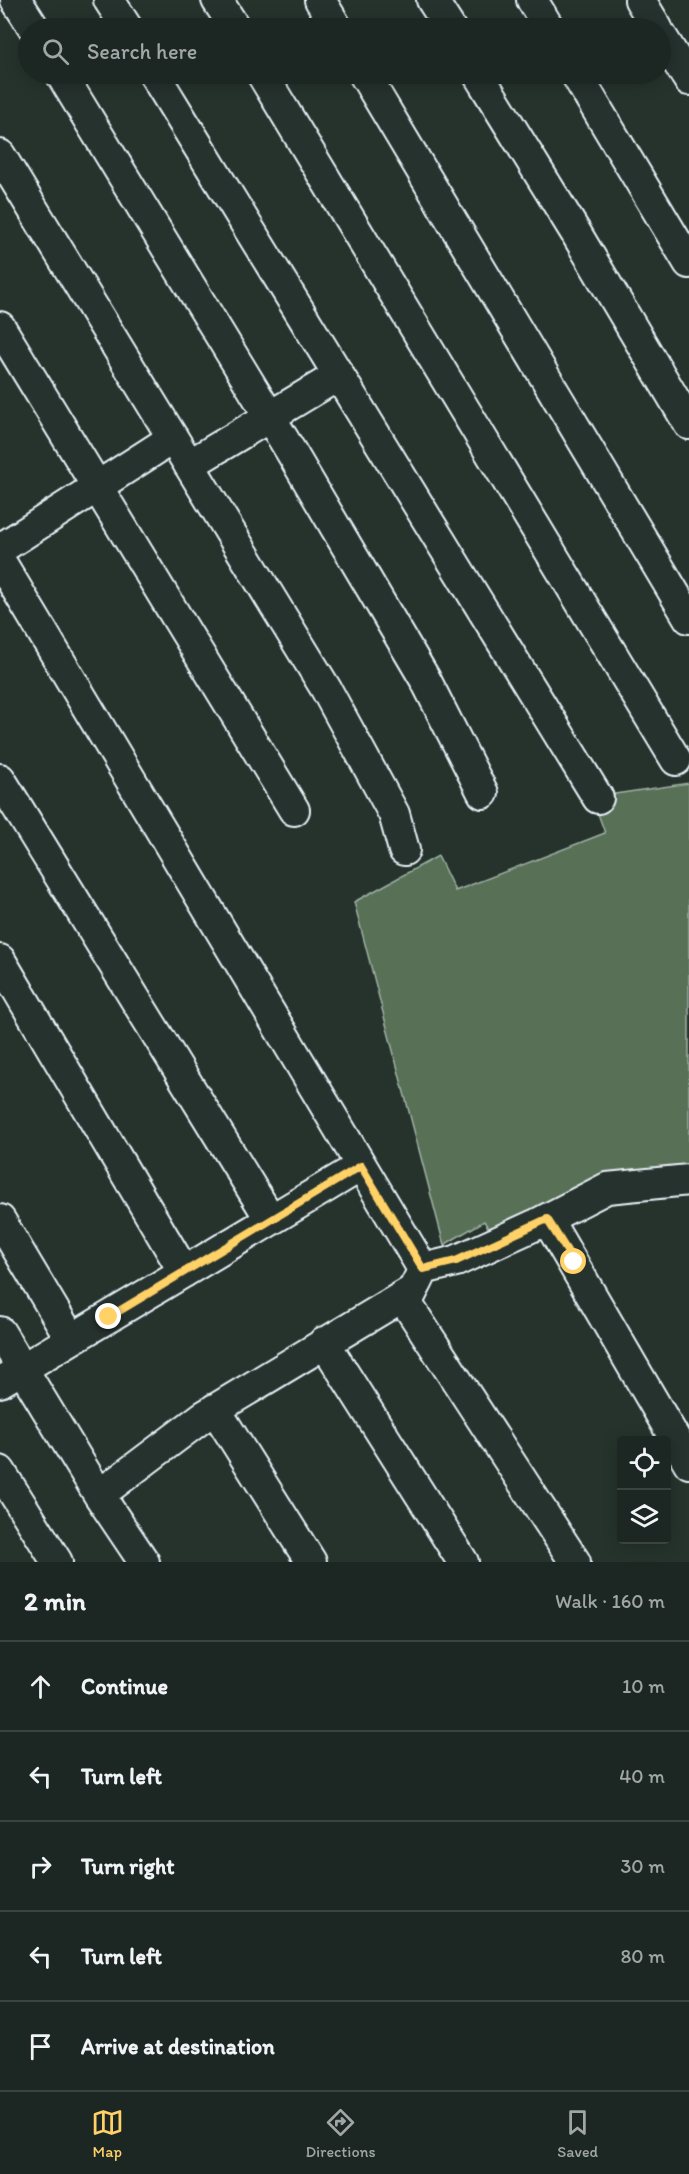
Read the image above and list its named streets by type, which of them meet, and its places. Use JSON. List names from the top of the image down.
{
  "page": {
    "search": "Search here",
    "heading": ["2 min", "Walk · 160 m"],
    "list": [
      ["Continue", "10 m"],
      ["Turn left", "40 m"],
      ["Turn right", "30 m"],
      ["Turn left", "80 m"],
      "Arrive at destination"
    ],
    "nav": ["Map", "Directions", "Saved"]
  }
}
